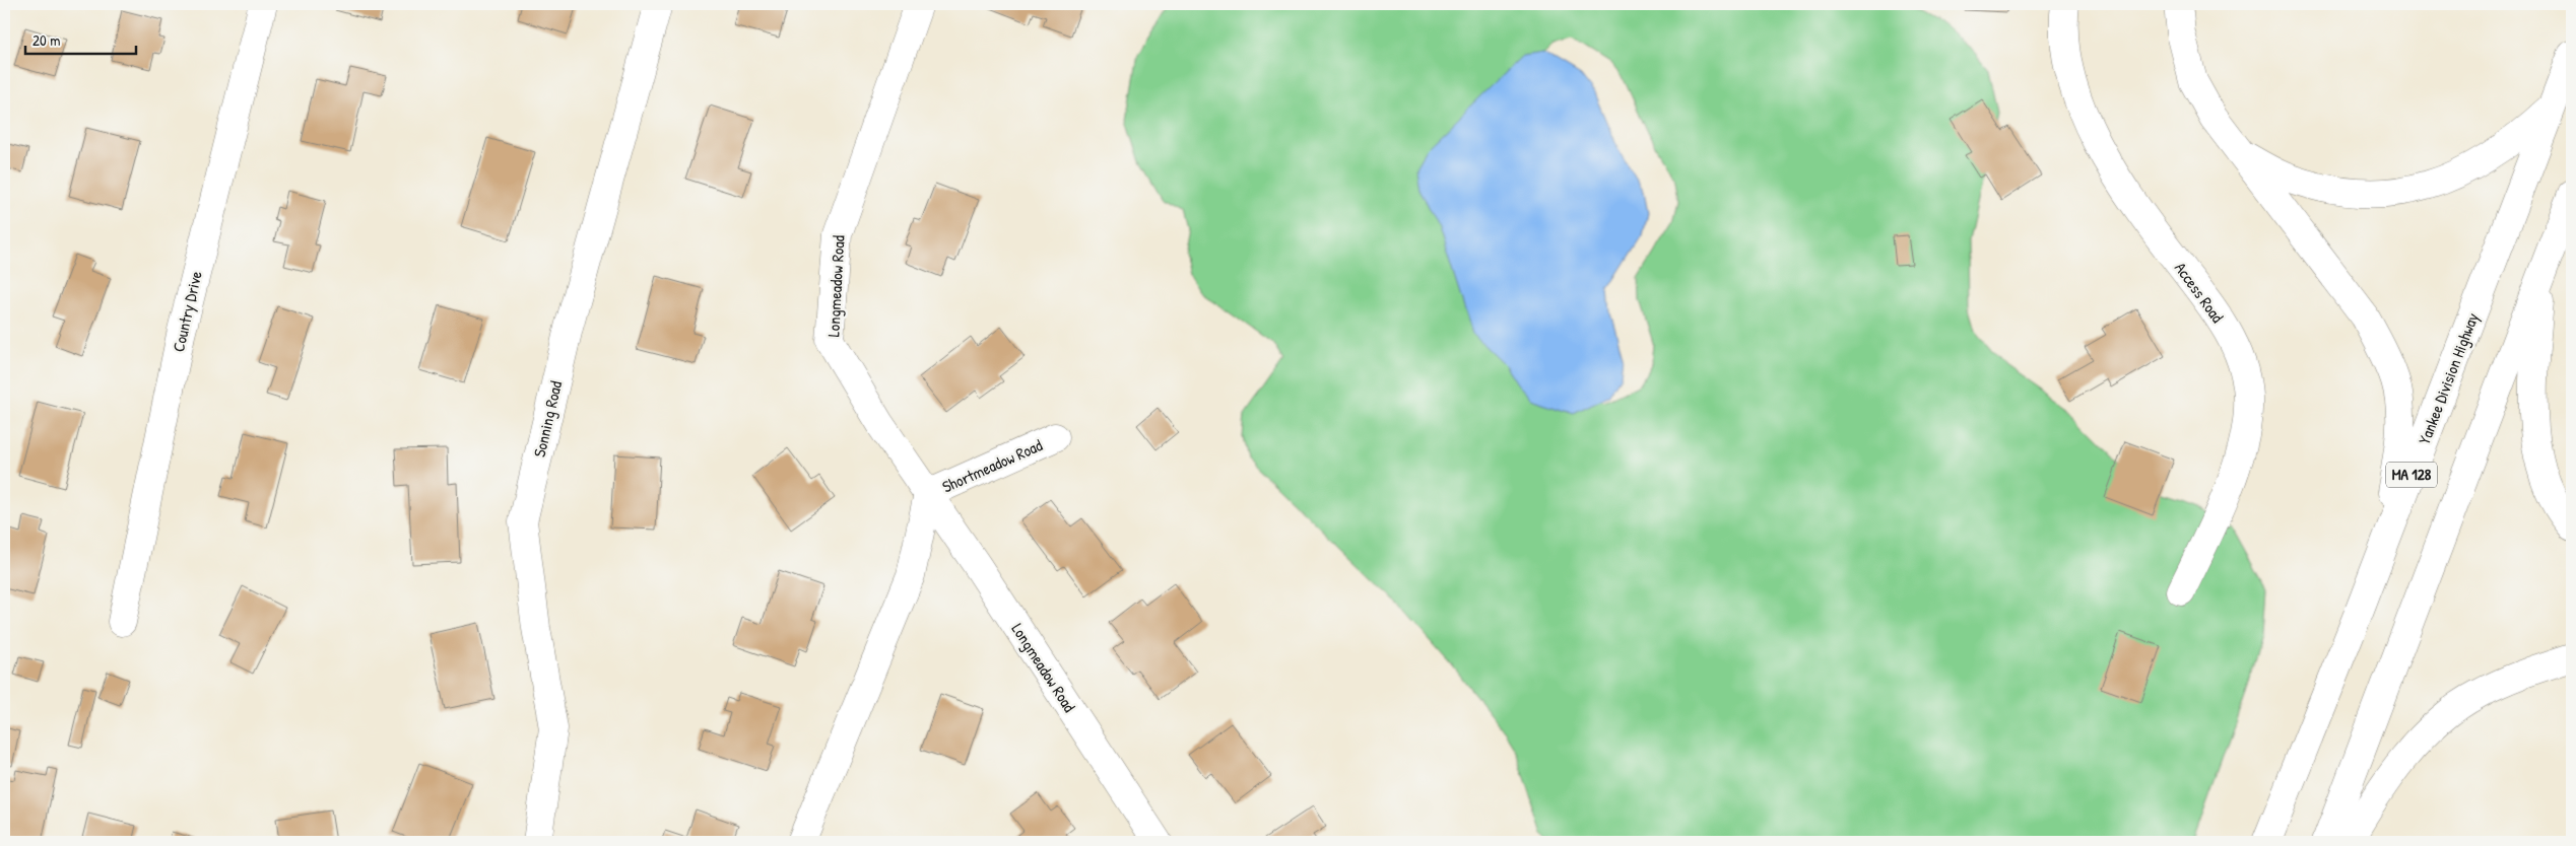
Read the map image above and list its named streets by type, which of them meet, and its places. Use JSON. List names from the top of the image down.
{
  "streets": {
    "main road": [
      "Longmeadow Road",
      "Access Road",
      "Country Drive",
      "Yankee Division Highway",
      "Sonning Road",
      "Shortmeadow Road",
      "MA 128"
    ]
  },
  "crossings": [
    ["Longmeadow Road", "Shortmeadow Road"]
  ],
  "scale_bar": "20 m"
}
